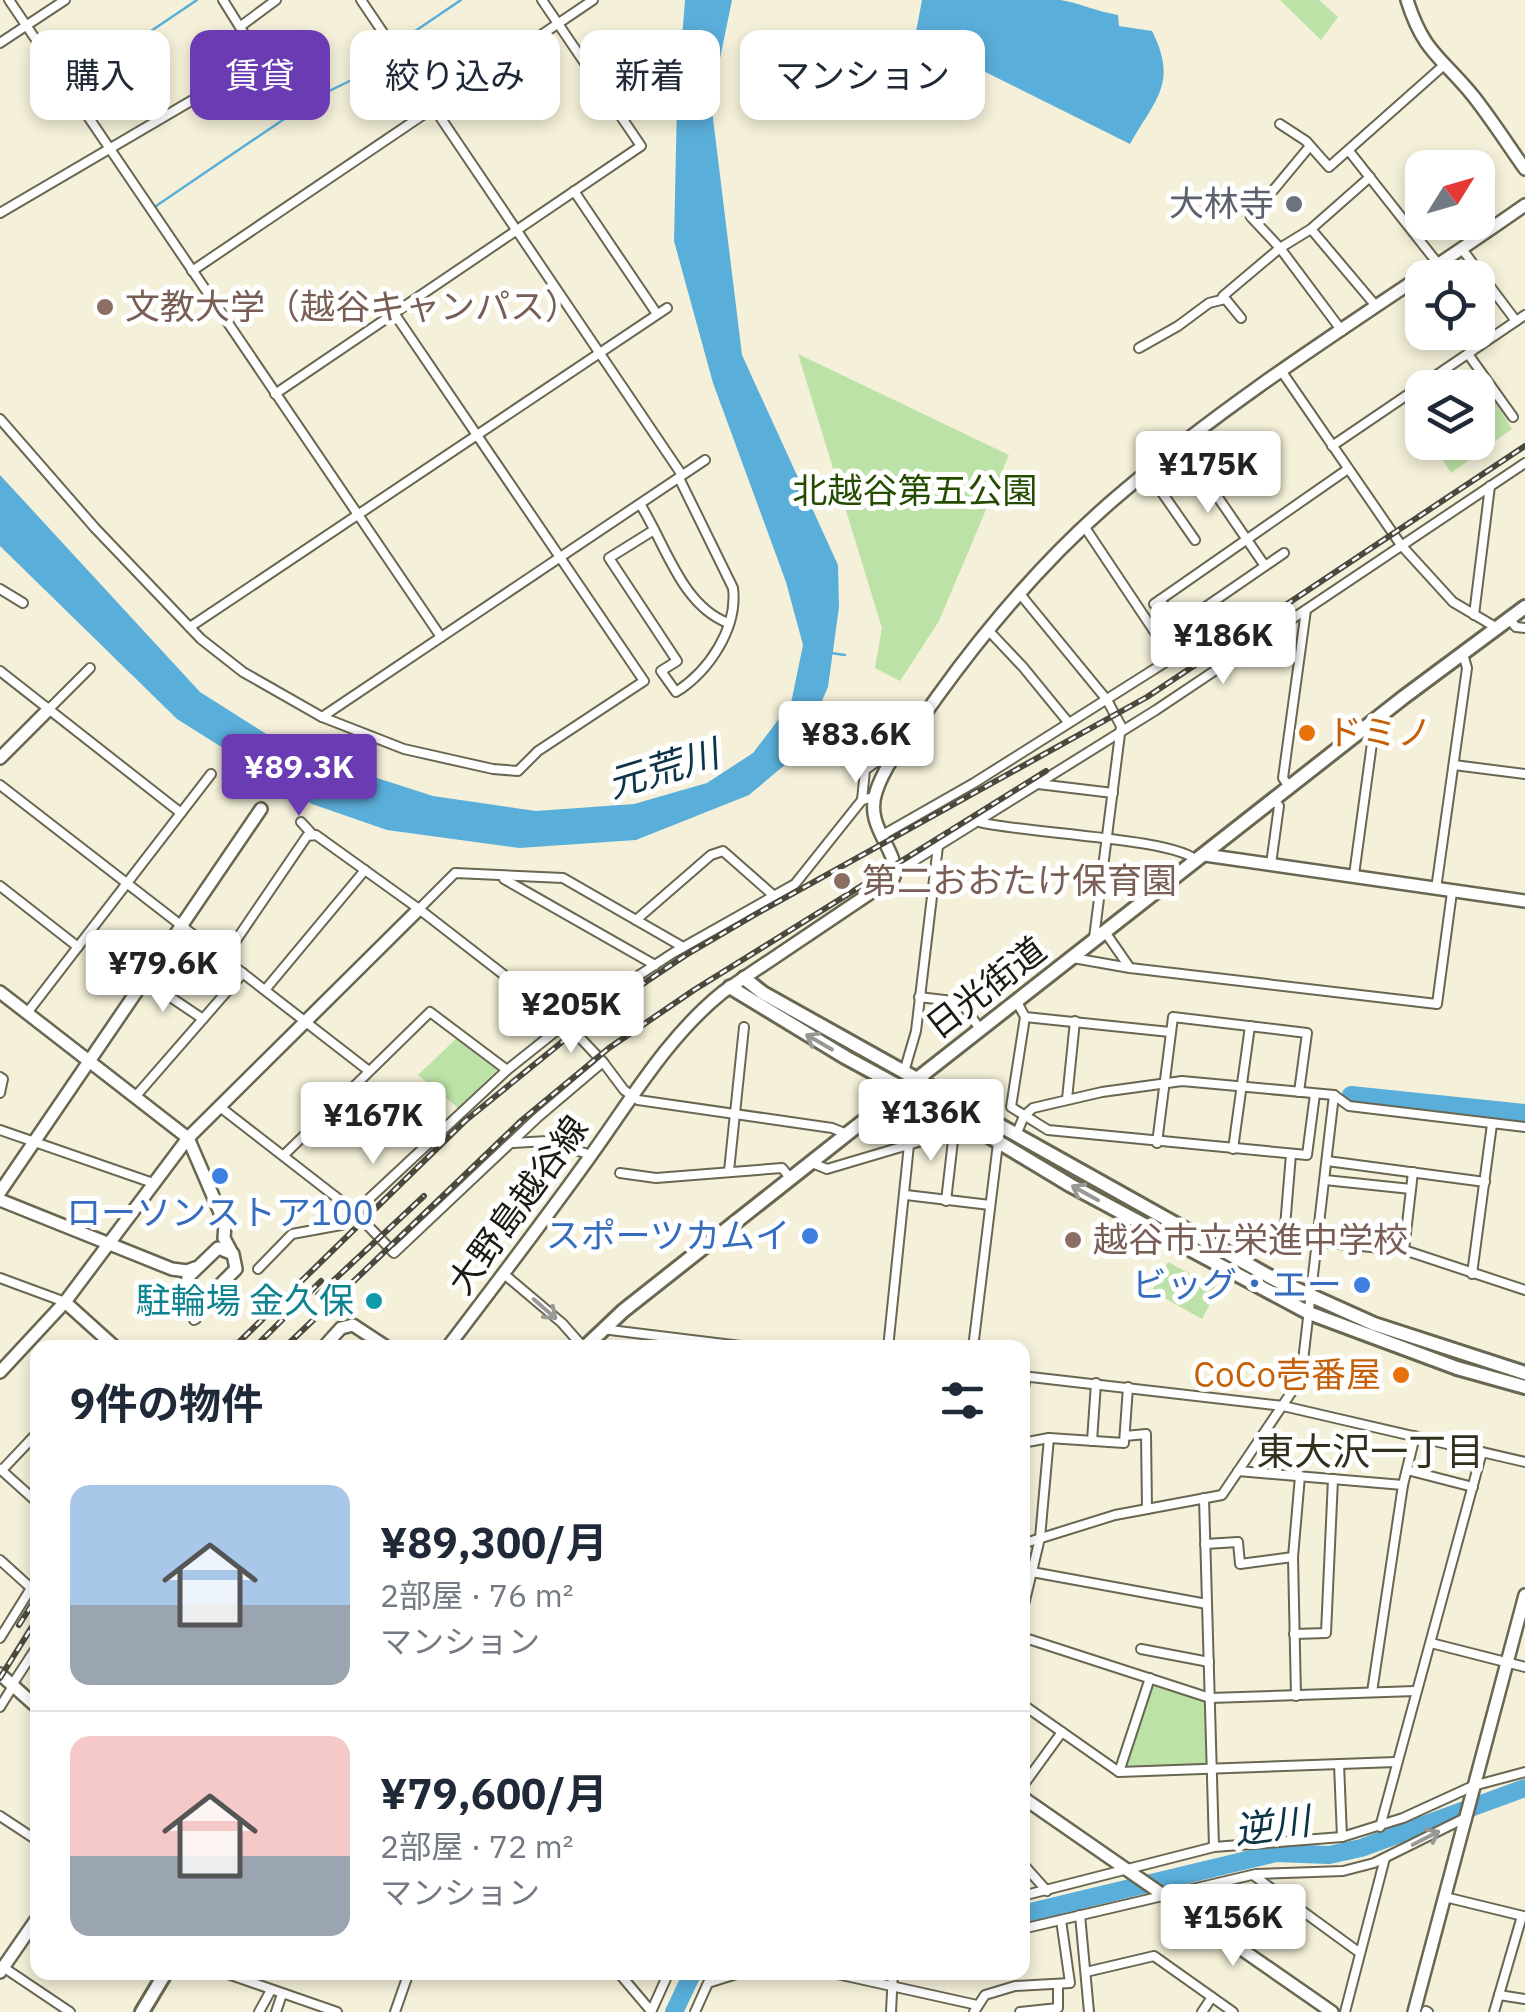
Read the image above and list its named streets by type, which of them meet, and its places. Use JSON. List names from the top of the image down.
{
  "streets": {
    "main road": ["日光街道"],
    "street": ["大野島越谷線"]
  },
  "districts": ["東大沢一丁目"],
  "water": ["元荒川", "逆川"],
  "parks": ["北越谷第五公園"],
  "places": [
    "大林寺",
    "文教大学（越谷キャンパス）",
    "ドミノ",
    "第二おおたけ保育園",
    "ローソンストア100",
    "スポーツカムイ",
    "越谷市立栄進中学校",
    "ビッグ・エー",
    "駐輪場 金久保",
    "CoCo壱番屋"
  ],
  "north": "top right",
  "page": {
    "chip": [
      "購入",
      "賃貸",
      "絞り込み",
      "新着",
      "マンション"
    ],
    "price": [
      "¥175K",
      "¥186K",
      "¥83.6K",
      "¥89.3K",
      "¥79.6K",
      "¥205K",
      "¥136K",
      "¥167K",
      "¥156K"
    ],
    "heading": "9件の物件",
    "list": [
      {
        "name": "¥89,300/月",
        "note": "2部屋 · 76 m² · マンション"
      },
      {
        "name": "¥79,600/月",
        "note": "2部屋 · 72 m² · マンション"
      }
    ]
  }
}
